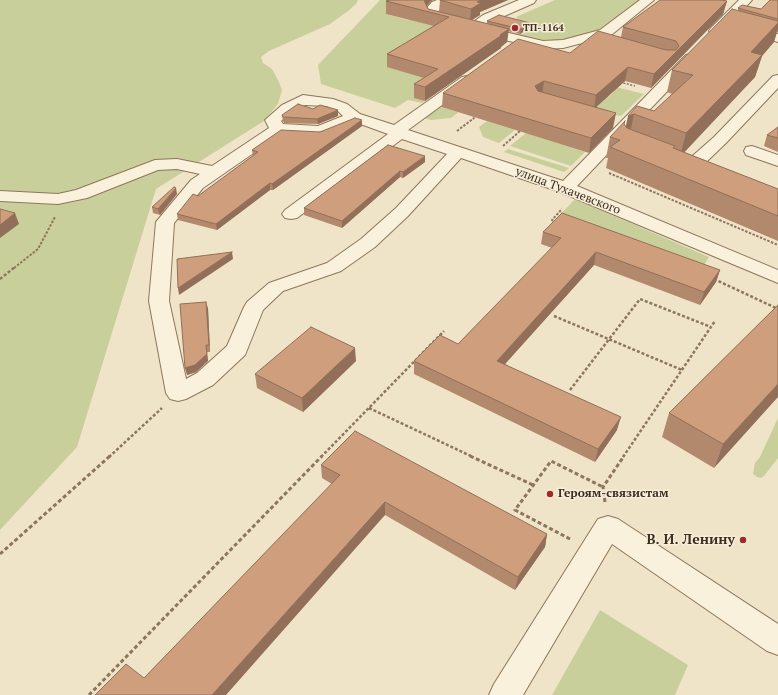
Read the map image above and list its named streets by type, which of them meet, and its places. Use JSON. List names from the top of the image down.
{
  "streets": {
    "street": ["улица Тухачевского"]
  },
  "places": ["ТП-1164", "Героям-связистам", "В. И. Ленину"]
}
